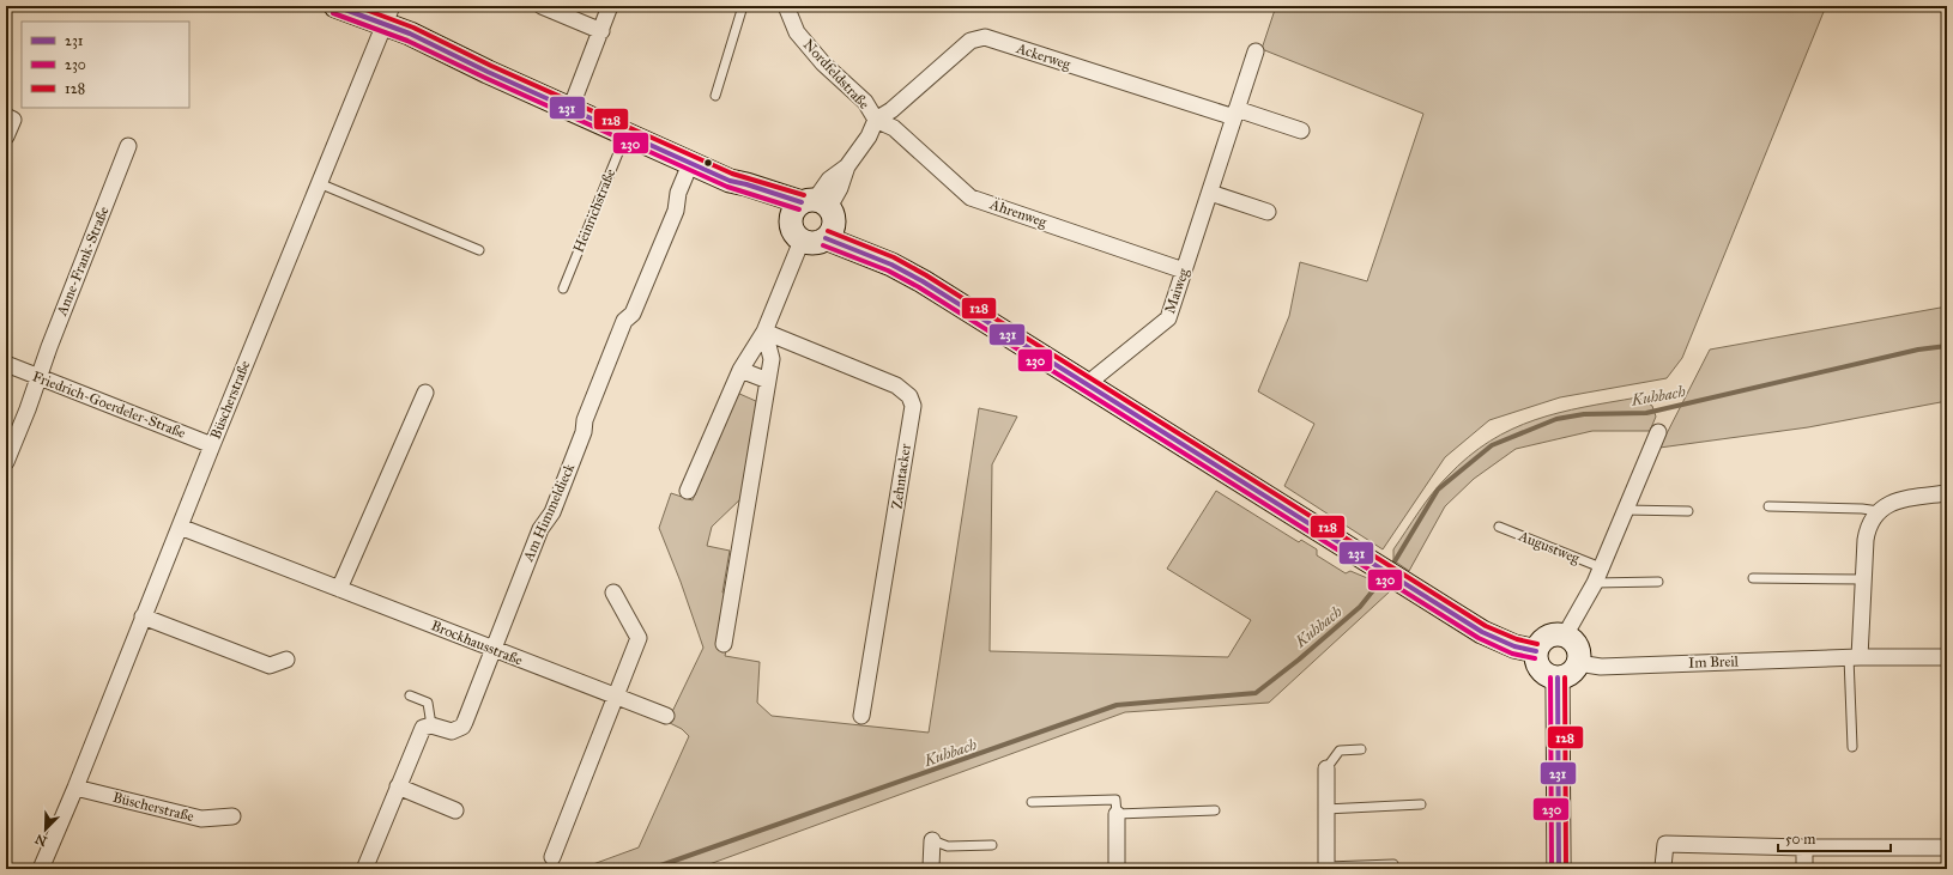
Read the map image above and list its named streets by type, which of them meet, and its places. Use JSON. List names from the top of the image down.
{
  "streets": {
    "street": [
      "Ackerweg",
      "Nordfeldstraße",
      "Ährenweg",
      "Anne-Frank-Straße",
      "Maiweg",
      "Büscherstraße",
      "Friedrich-Goerdeler-Straße",
      "Zehntacker",
      "Am Himmeldieck",
      "Brockhausstraße",
      "Im Breil"
    ],
    "lane": ["Heinrichstraße", "Augustweg"]
  },
  "crossings": [
    ["Ackerweg", "Nordfeldstraße"],
    ["Ackerweg", "Ährenweg"],
    ["Ackerweg", "Maiweg"],
    ["Nordfeldstraße", "Ährenweg"],
    ["Ährenweg", "Maiweg"],
    ["Anne-Frank-Straße", "Friedrich-Goerdeler-Straße"],
    ["Büscherstraße", "Friedrich-Goerdeler-Straße"],
    ["Büscherstraße", "Brockhausstraße"],
    ["Am Himmeldieck", "Brockhausstraße"]
  ],
  "water": ["Kuhbach"],
  "lines": ["transit line 231", "transit line 128", "transit line 230"],
  "legend": ["231", "230", "128"],
  "scale_bar": "50 m",
  "north": "bottom left"
}
